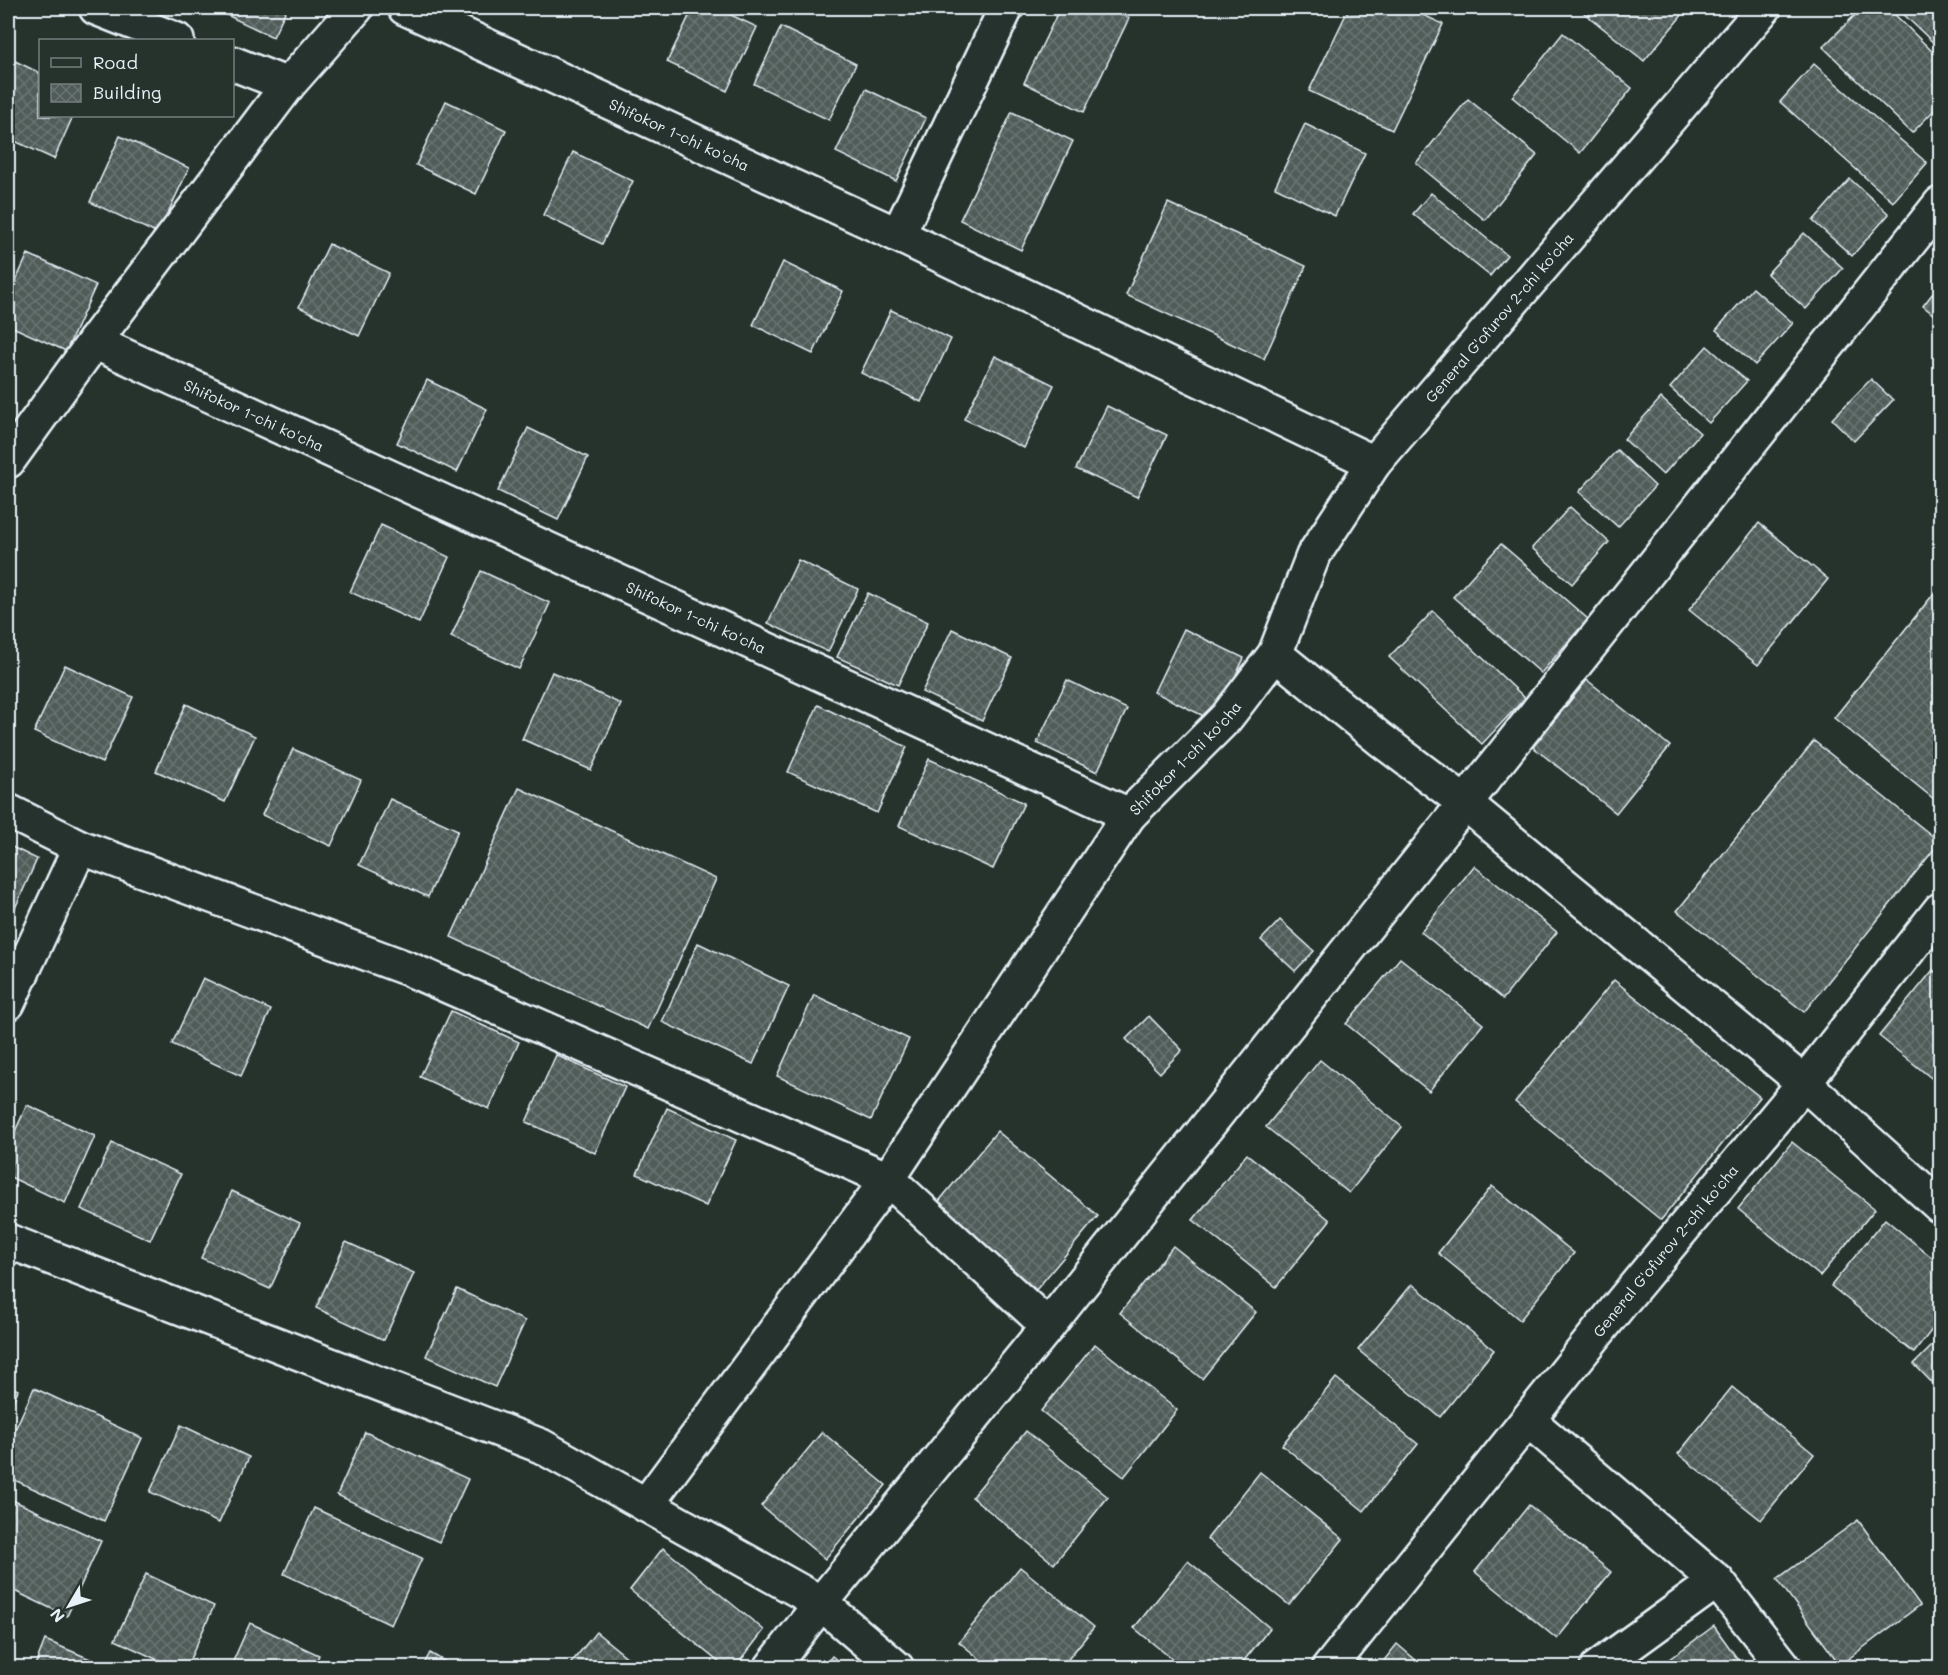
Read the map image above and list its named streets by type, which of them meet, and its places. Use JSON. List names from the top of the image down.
{
  "streets": {
    "street": ["Shifokor 1-chi ko'cha", "General G'ofurov 2-chi ko'cha"]
  },
  "crossings": [
    ["Shifokor 1-chi ko'cha", "General G'ofurov 2-chi ko'cha"]
  ],
  "legend": ["Road", "Building"],
  "north": "bottom left"
}
